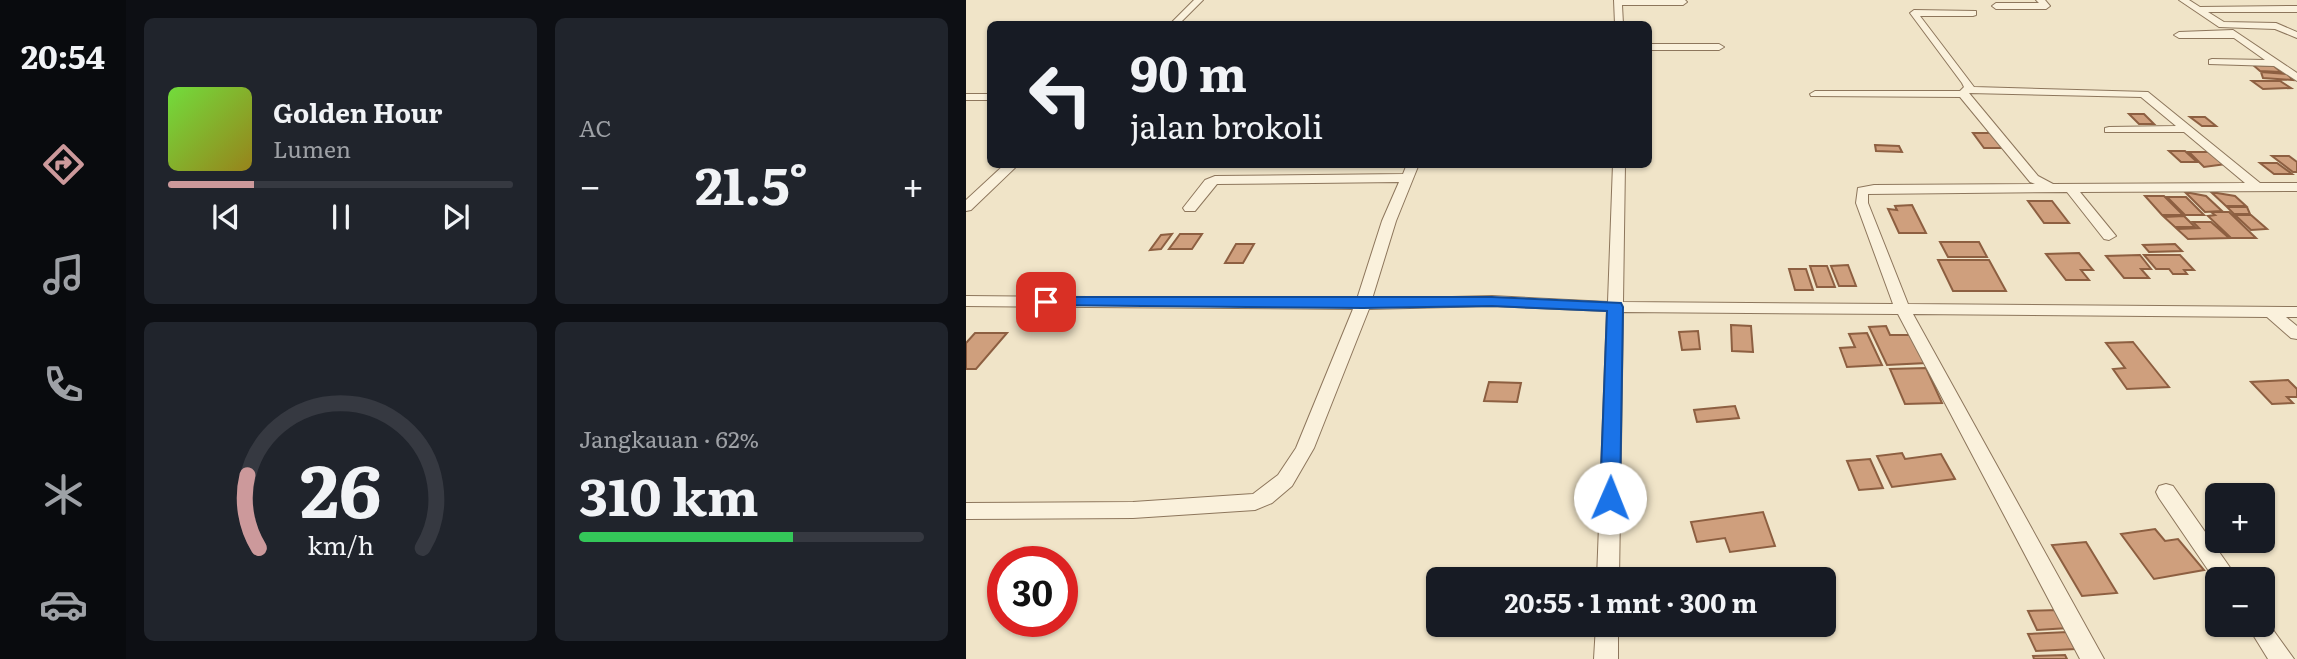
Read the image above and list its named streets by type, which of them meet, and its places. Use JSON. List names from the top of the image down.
{
  "page": {
    "tabs": "20:54",
    "tile": [
      "AC",
      ["Jangkauan · 62%", "310 km"]
    ],
    "turn": ["90 m", "jalan brokoli"],
    "song": ["Golden Hour", "Lumen"],
    "heat": ["−", "21.5°", "+"],
    "map_buttons": ["+", "−"],
    "limit": "30",
    "trip": "20:55 · 1 mnt · 300 m",
    "gauge": ["26", "km/h"]
  }
}
